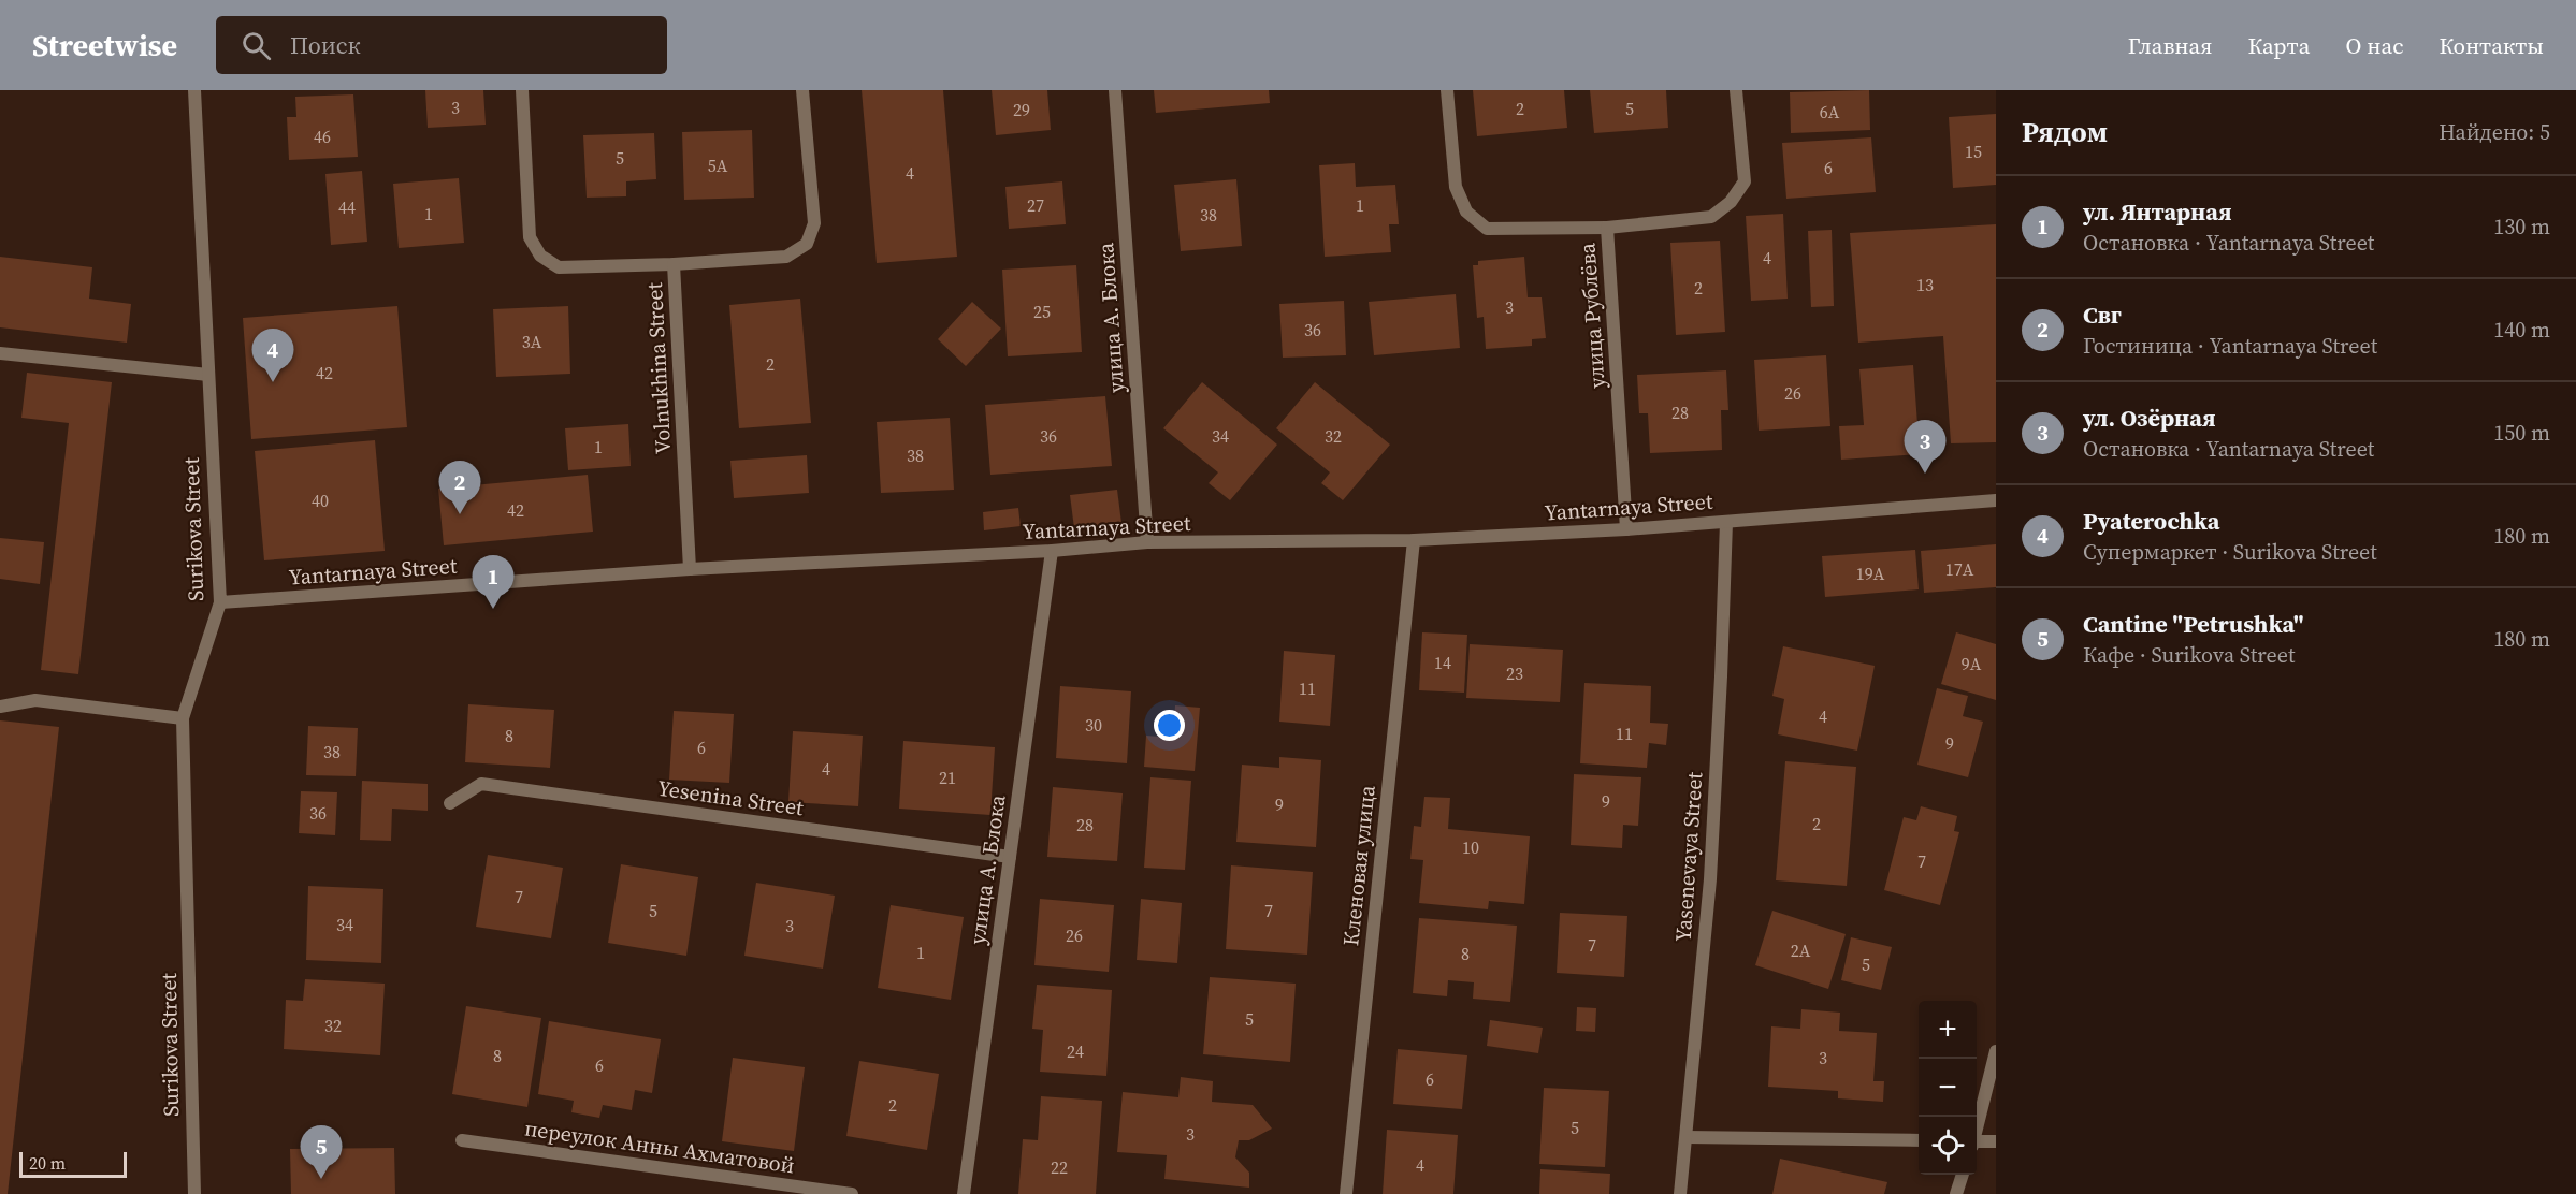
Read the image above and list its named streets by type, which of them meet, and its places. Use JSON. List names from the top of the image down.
{
  "streets": {
    "street": [
      "улица Рублёва",
      "улица А. Блока",
      "Volnukhina Street",
      "Yantarnaya Street",
      "Surikova Street",
      "Yesenina Street",
      "Yasenevaya Street",
      "Кленовая улица",
      "переулок Анны Ахматовой"
    ]
  },
  "crossings": [
    ["улица Рублёва", "Yantarnaya Street"],
    ["улица А. Блока", "Yantarnaya Street"],
    ["улица А. Блока", "Yesenina Street"],
    ["Volnukhina Street", "Yantarnaya Street"],
    ["Yantarnaya Street", "Surikova Street"],
    ["Yantarnaya Street", "Yasenevaya Street"],
    ["Yantarnaya Street", "Кленовая улица"]
  ],
  "house_numbers": [
    "3",
    "2",
    "5",
    "29",
    "6А",
    "46",
    "15",
    "5",
    "5А",
    "6",
    "4",
    "27",
    "1",
    "44",
    "1",
    "38",
    "4",
    "13",
    "2",
    "3",
    "25",
    "36",
    "3А",
    "2",
    "42",
    "26",
    "28",
    "36",
    "34",
    "32",
    "1",
    "38",
    "40",
    "42",
    "17А",
    "19А",
    "14",
    "9А",
    "23",
    "11",
    "4",
    "30",
    "11",
    "8",
    "9",
    "6",
    "38",
    "4",
    "21",
    "9",
    "9",
    "36",
    "2",
    "28",
    "10",
    "7",
    "7",
    "5",
    "7",
    "34",
    "3",
    "26",
    "7",
    "2А",
    "1",
    "8",
    "5",
    "5",
    "32",
    "24",
    "8",
    "3",
    "6",
    "6",
    "2",
    "5",
    "3",
    "4",
    "22"
  ],
  "scale_bar": "20 m",
  "page": {
    "header": "Streetwise",
    "search": "Поиск",
    "nav": [
      "Главная",
      "Карта",
      "О нас",
      "Контакты"
    ],
    "heading": ["Рядом", "Найдено: 5"],
    "list": [
      {
        "mark": "1",
        "name": "ул. Янтарная",
        "note": "Остановка · Yantarnaya Street",
        "value": "130 m"
      },
      {
        "mark": "2",
        "name": "Свг",
        "note": "Гостиница · Yantarnaya Street",
        "value": "140 m"
      },
      {
        "mark": "3",
        "name": "ул. Озёрная",
        "note": "Остановка · Yantarnaya Street",
        "value": "150 m"
      },
      {
        "mark": "4",
        "name": "Pyaterochka",
        "note": "Супермаркет · Surikova Street",
        "value": "180 m"
      },
      {
        "mark": "5",
        "name": "Cantine \"Petrushka\"",
        "note": "Кафе · Surikova Street",
        "value": "180 m"
      }
    ],
    "pins": [
      "4",
      "3",
      "2",
      "1",
      "5"
    ],
    "map_buttons": ["+", "−"],
    "scale": "20 m"
  }
}
